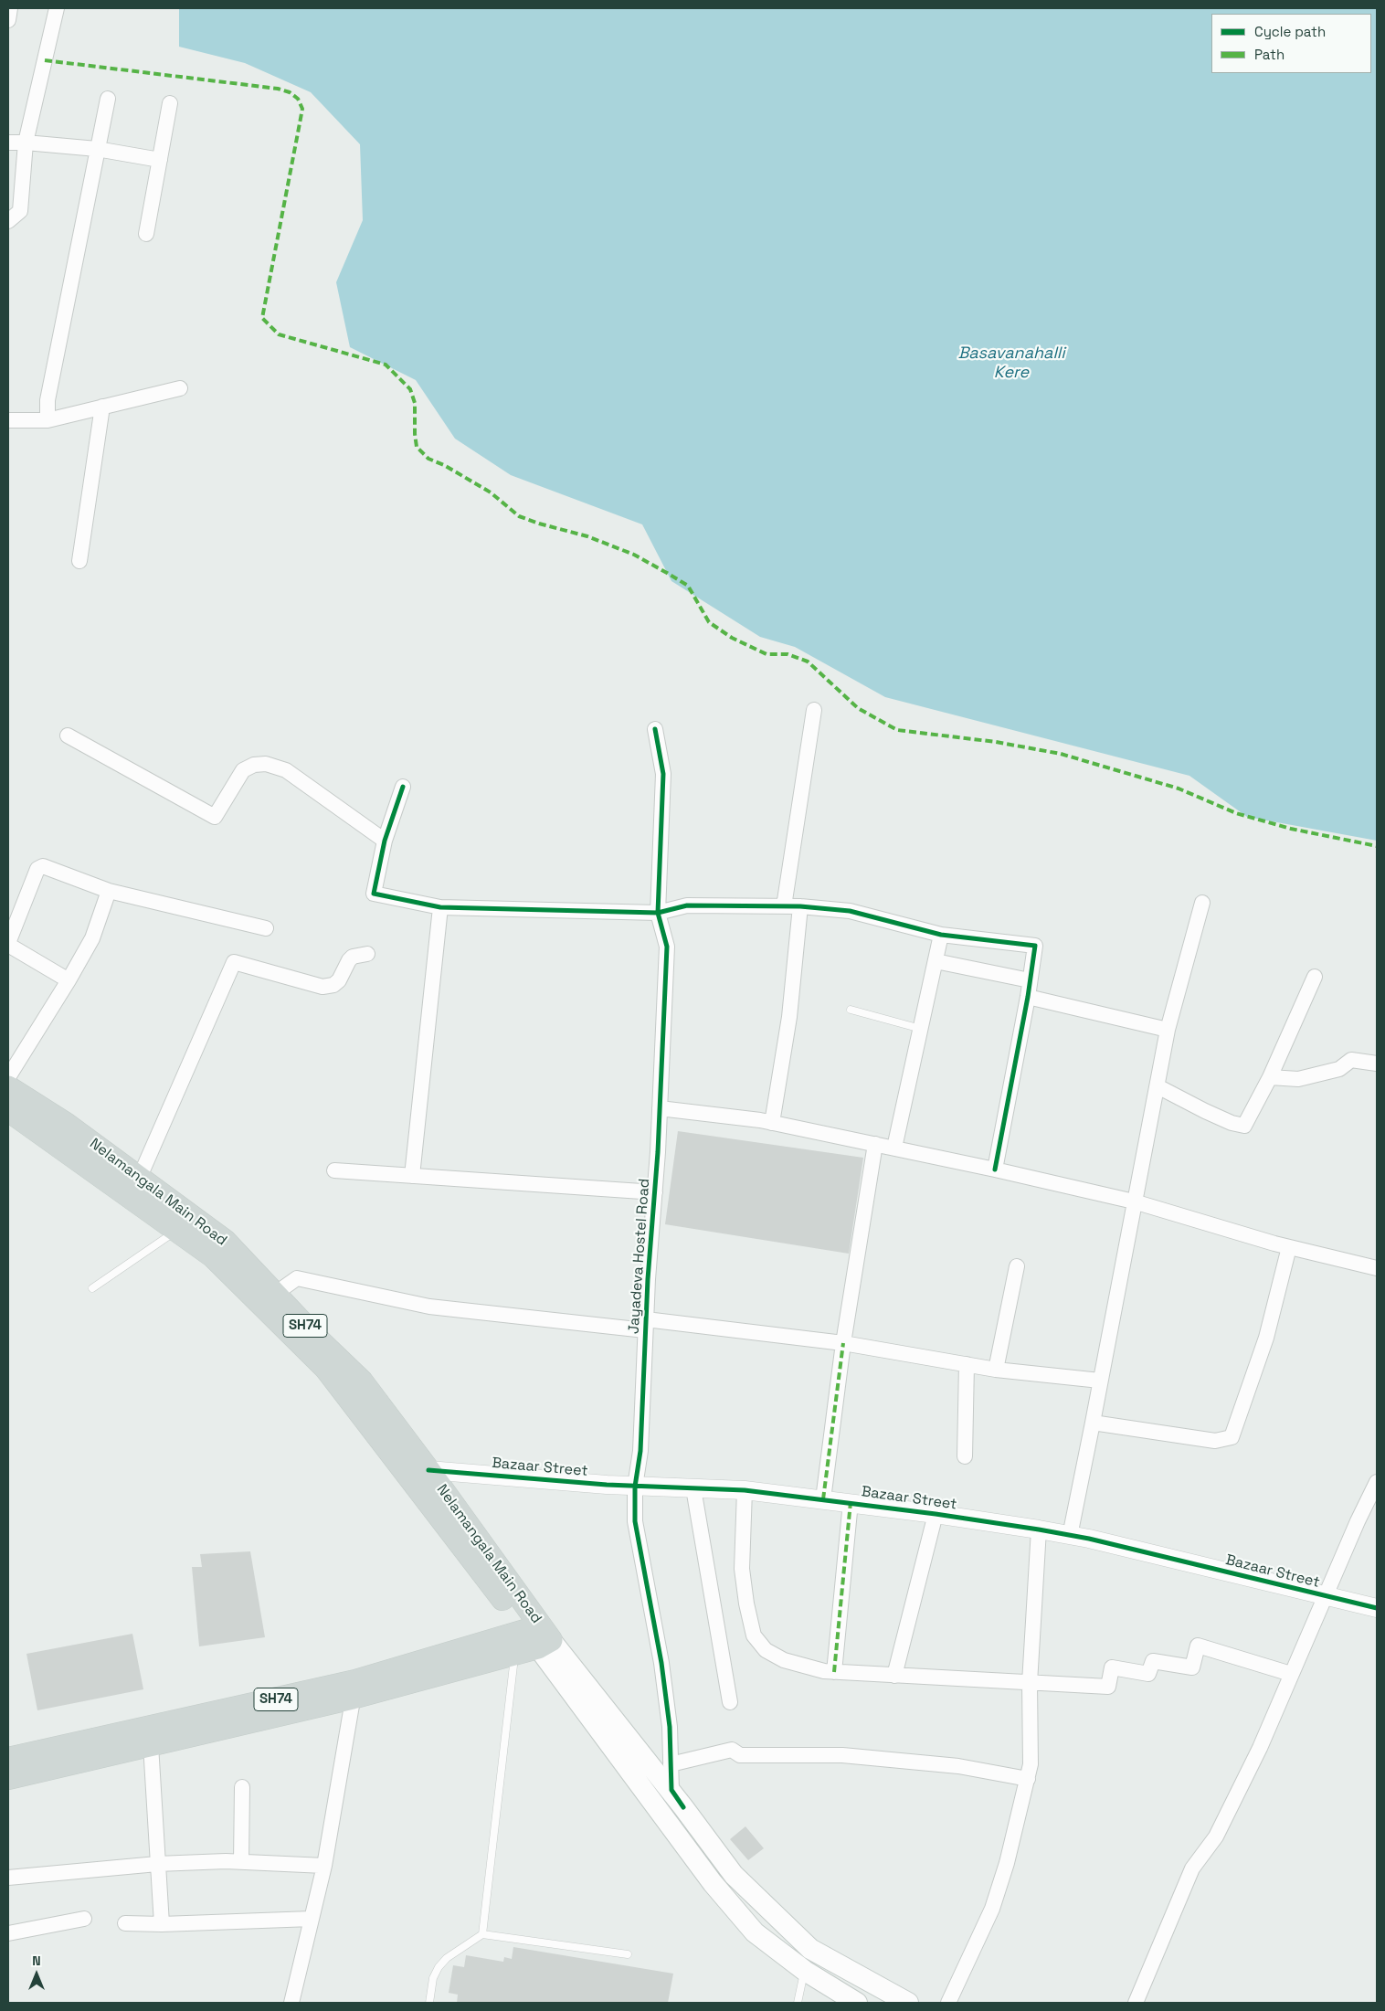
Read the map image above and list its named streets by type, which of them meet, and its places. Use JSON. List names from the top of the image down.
{
  "streets": {
    "main road": ["Nelamangala Main Road", "SH74"],
    "street": ["Jayadeva Hostel Road", "Bazaar Street"]
  },
  "crossings": [
    ["Nelamangala Main Road", "Jayadeva Hostel Road"],
    ["Nelamangala Main Road", "SH74"],
    ["Nelamangala Main Road", "Bazaar Street"],
    ["Jayadeva Hostel Road", "Bazaar Street"]
  ],
  "water": ["Basavanahalli Kere"],
  "legend": ["Cycle path", "Path"],
  "north": "top"
}
